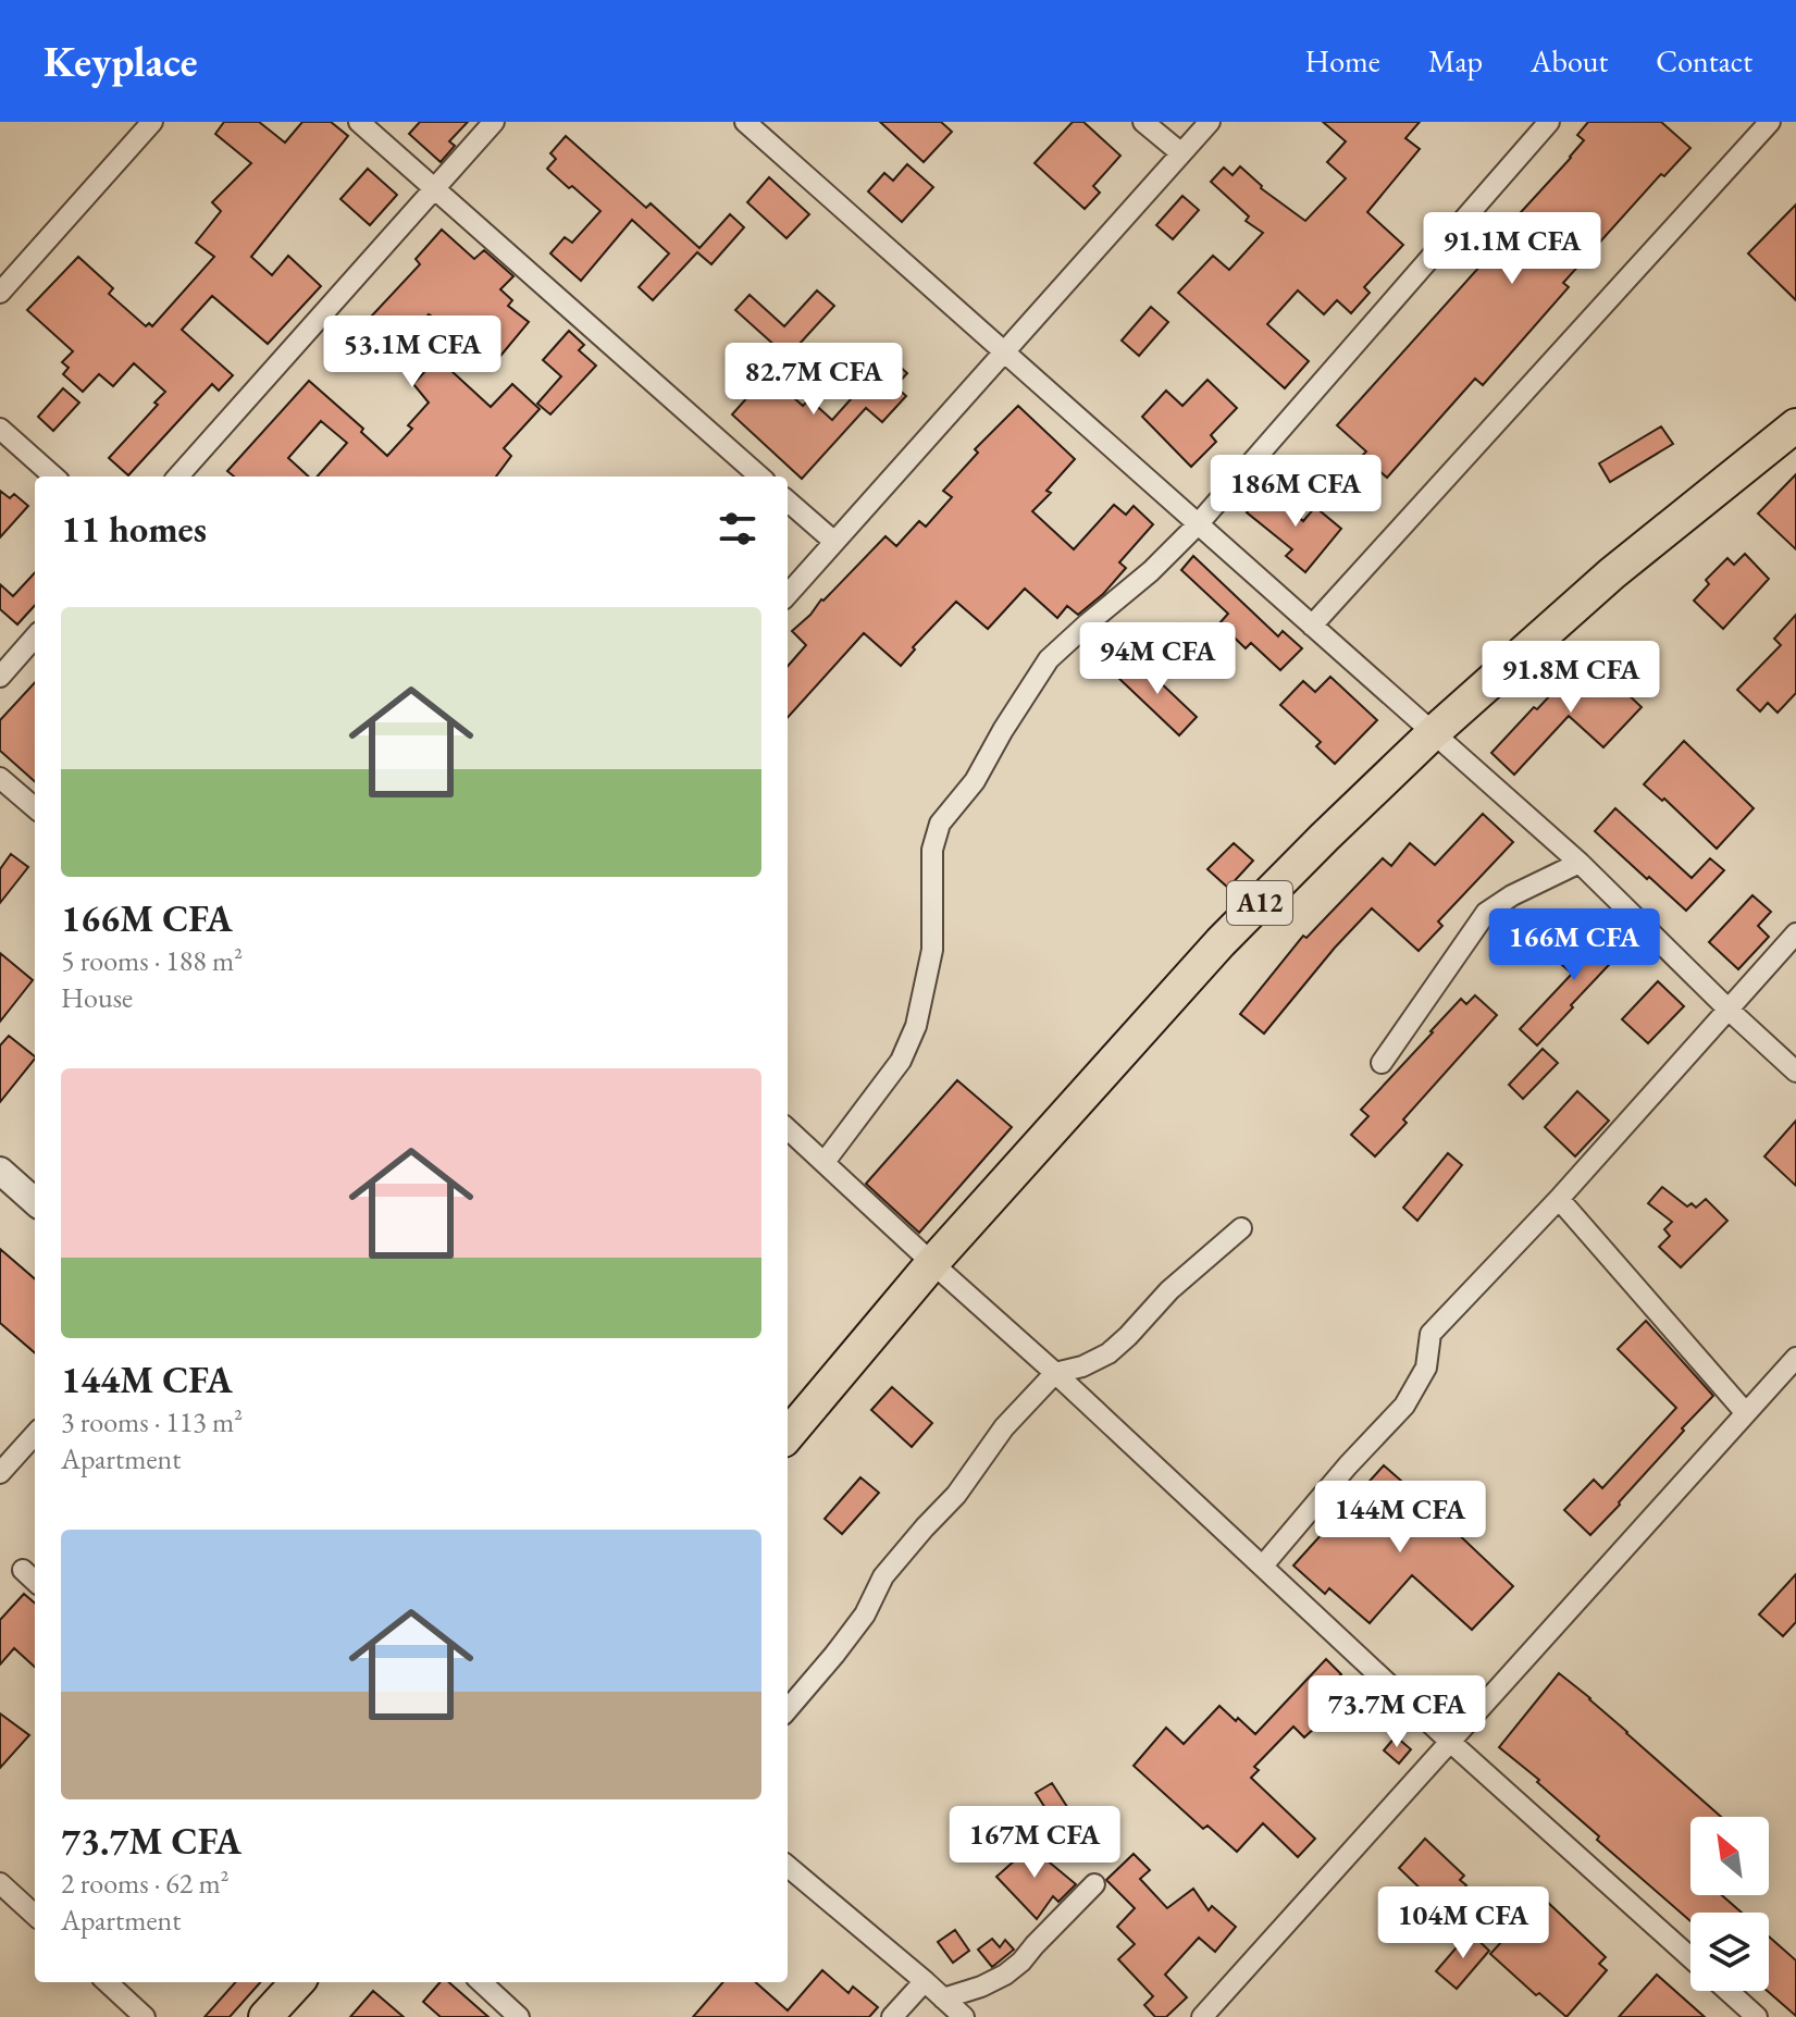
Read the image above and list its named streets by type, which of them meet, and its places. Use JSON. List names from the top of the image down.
{
  "streets": {
    "main road": ["A12"]
  },
  "north": "top left",
  "page": {
    "header": "Keyplace",
    "nav": [
      "Home",
      "Map",
      "About",
      "Contact"
    ],
    "price": [
      "91.1M CFA",
      "53.1M CFA",
      "82.7M CFA",
      "186M CFA",
      "94M CFA",
      "91.8M CFA",
      "166M CFA",
      "144M CFA",
      "73.7M CFA",
      "167M CFA",
      "104M CFA"
    ],
    "heading": "11 homes",
    "list": [
      {
        "name": "166M CFA",
        "note": "5 rooms · 188 m² · House"
      },
      {
        "name": "144M CFA",
        "note": "3 rooms · 113 m² · Apartment"
      },
      {
        "name": "73.7M CFA",
        "note": "2 rooms · 62 m² · Apartment"
      }
    ]
  }
}
